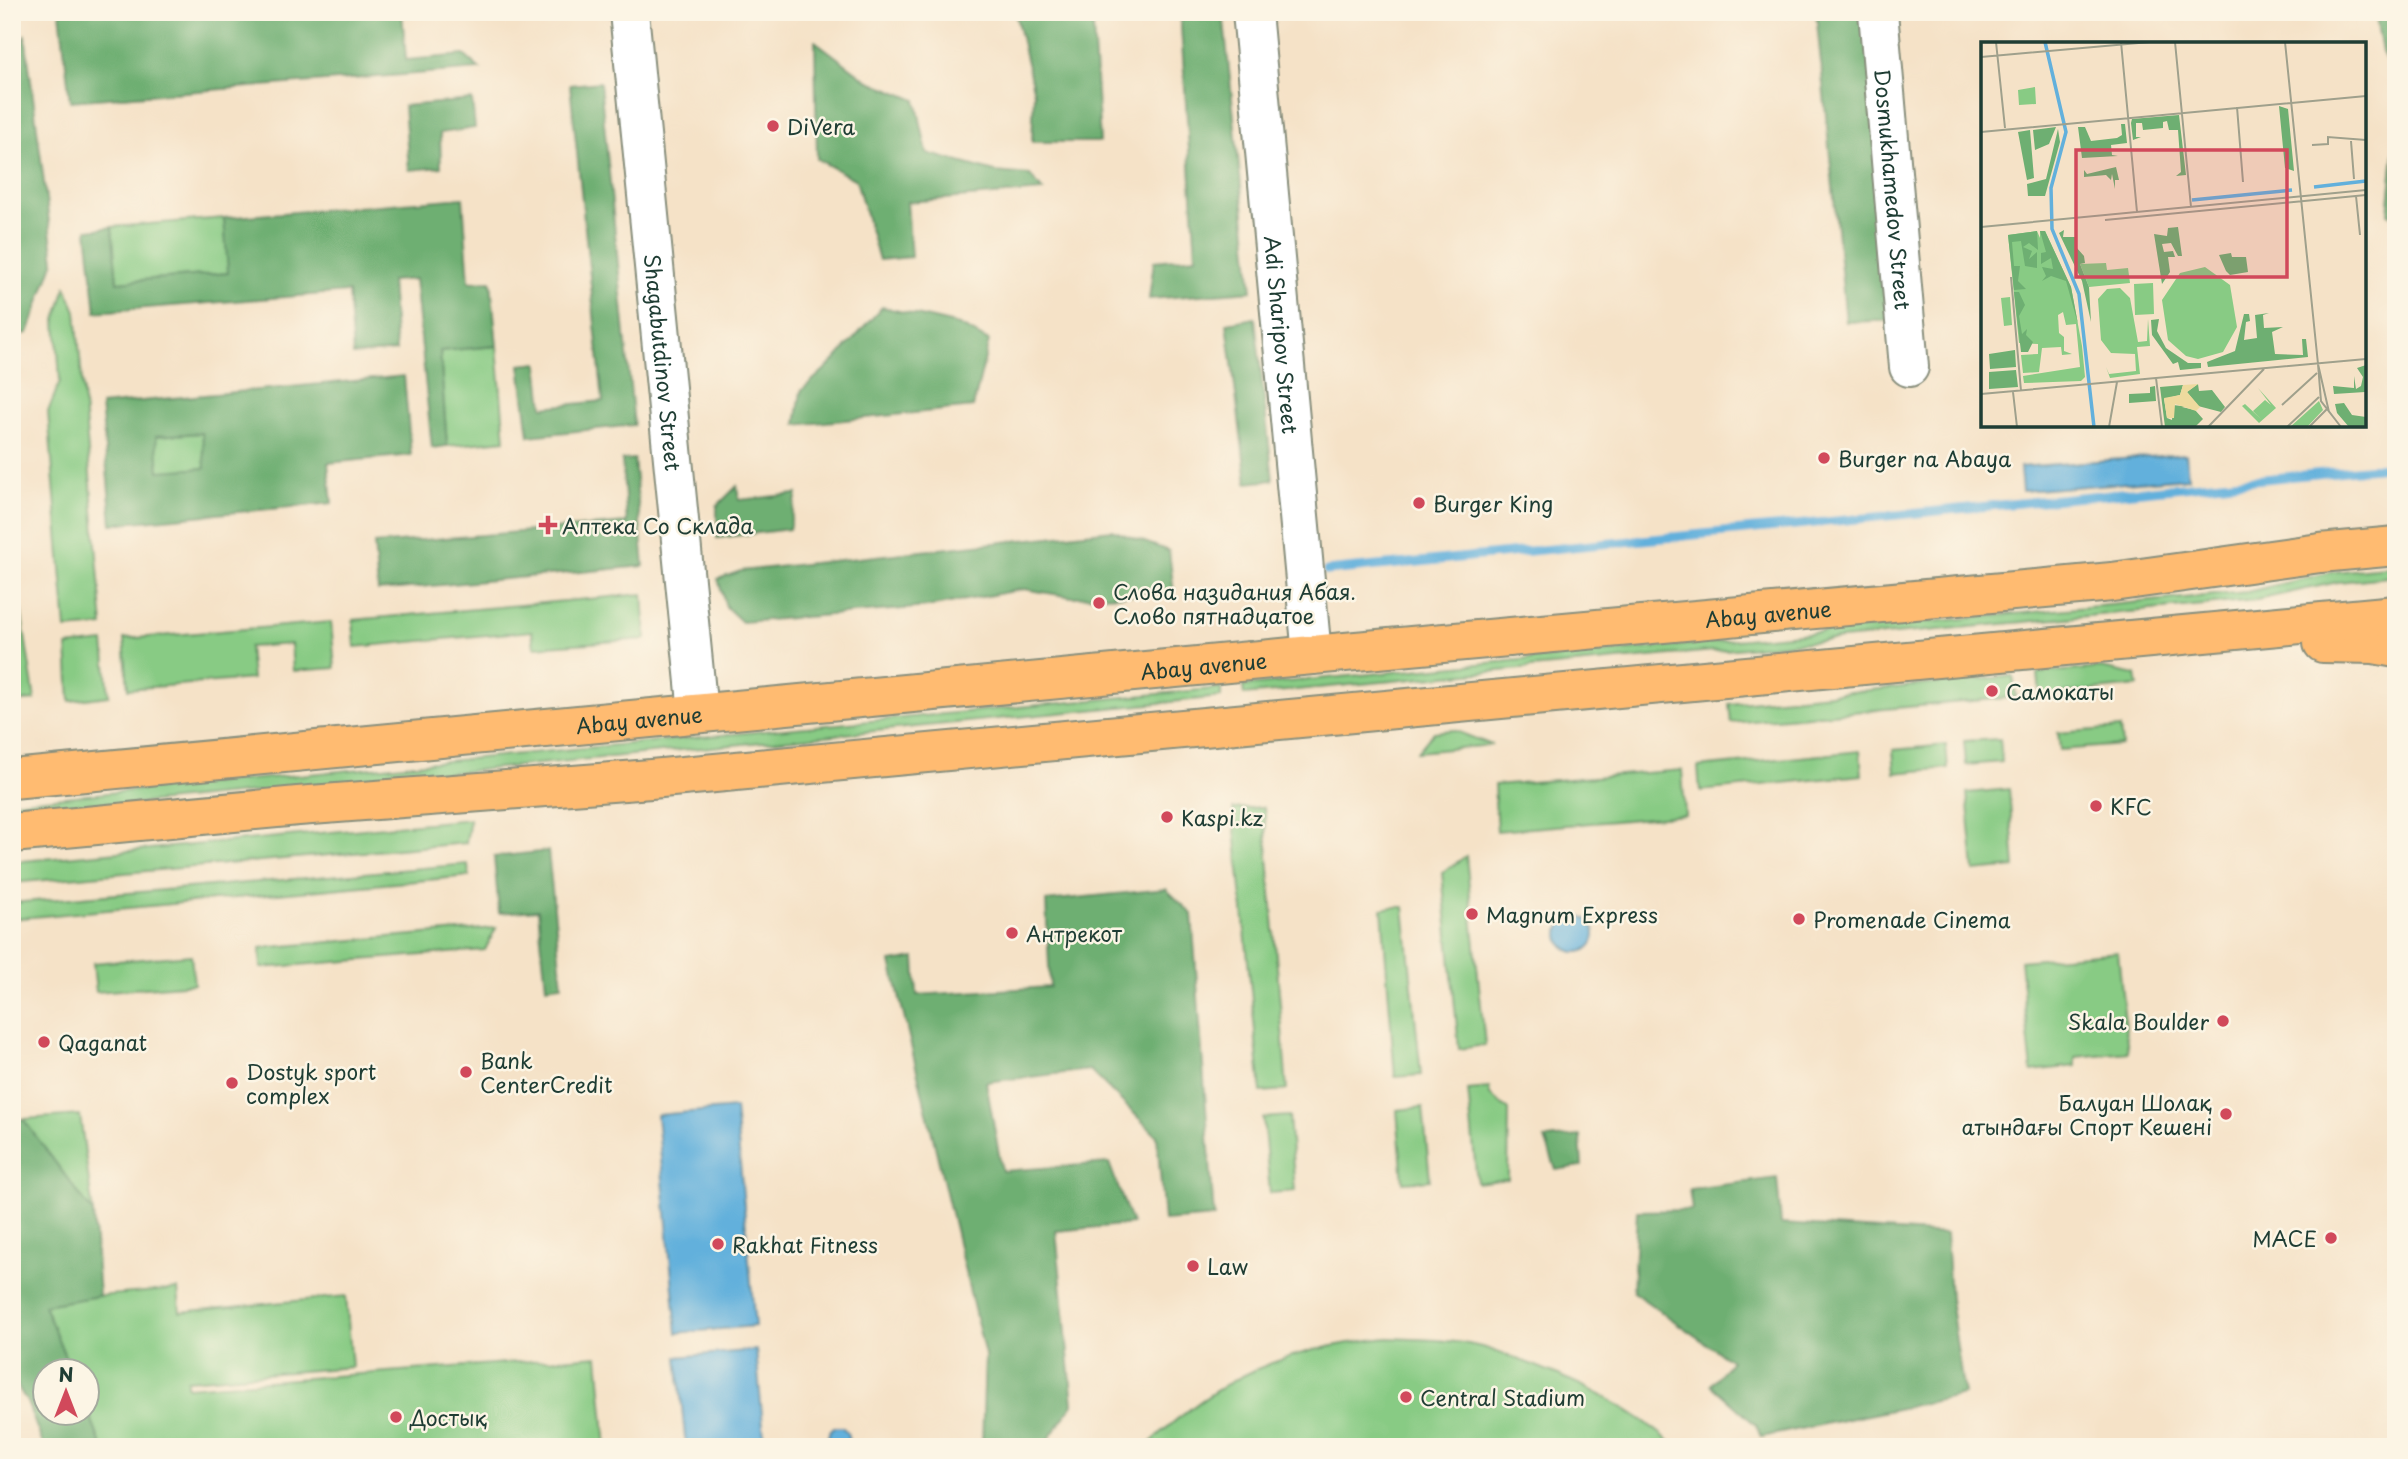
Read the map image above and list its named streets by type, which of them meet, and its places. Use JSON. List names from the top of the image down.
{
  "streets": {
    "main road": ["Abay avenue"],
    "street": ["Dosmukhamedov Street", "Adi Sharipov Street", "Shagabutdinov Street"]
  },
  "crossings": [
    ["Adi Sharipov Street", "Abay avenue"],
    ["Shagabutdinov Street", "Abay avenue"]
  ],
  "places": {
    "other": [
      "DiVera",
      "Burger na Abaya",
      "Burger King",
      "Слова назидания Абая. Слово пятнадцатое",
      "Самокаты",
      "KFC",
      "Kaspi.kz",
      "Magnum Express",
      "Promenade Cinema",
      "Антрекот",
      "Skala Boulder",
      "Qaganat",
      "Bank CenterCredit",
      "Dostyk sport complex",
      "Балуан Шолақ атындағы Спорт Кешені",
      "MACE",
      "Rakhat Fitness",
      "Law",
      "Central Stadium",
      "Достық"
    ],
    "health": ["Аптека Со Склада"]
  },
  "north": "top"
}
